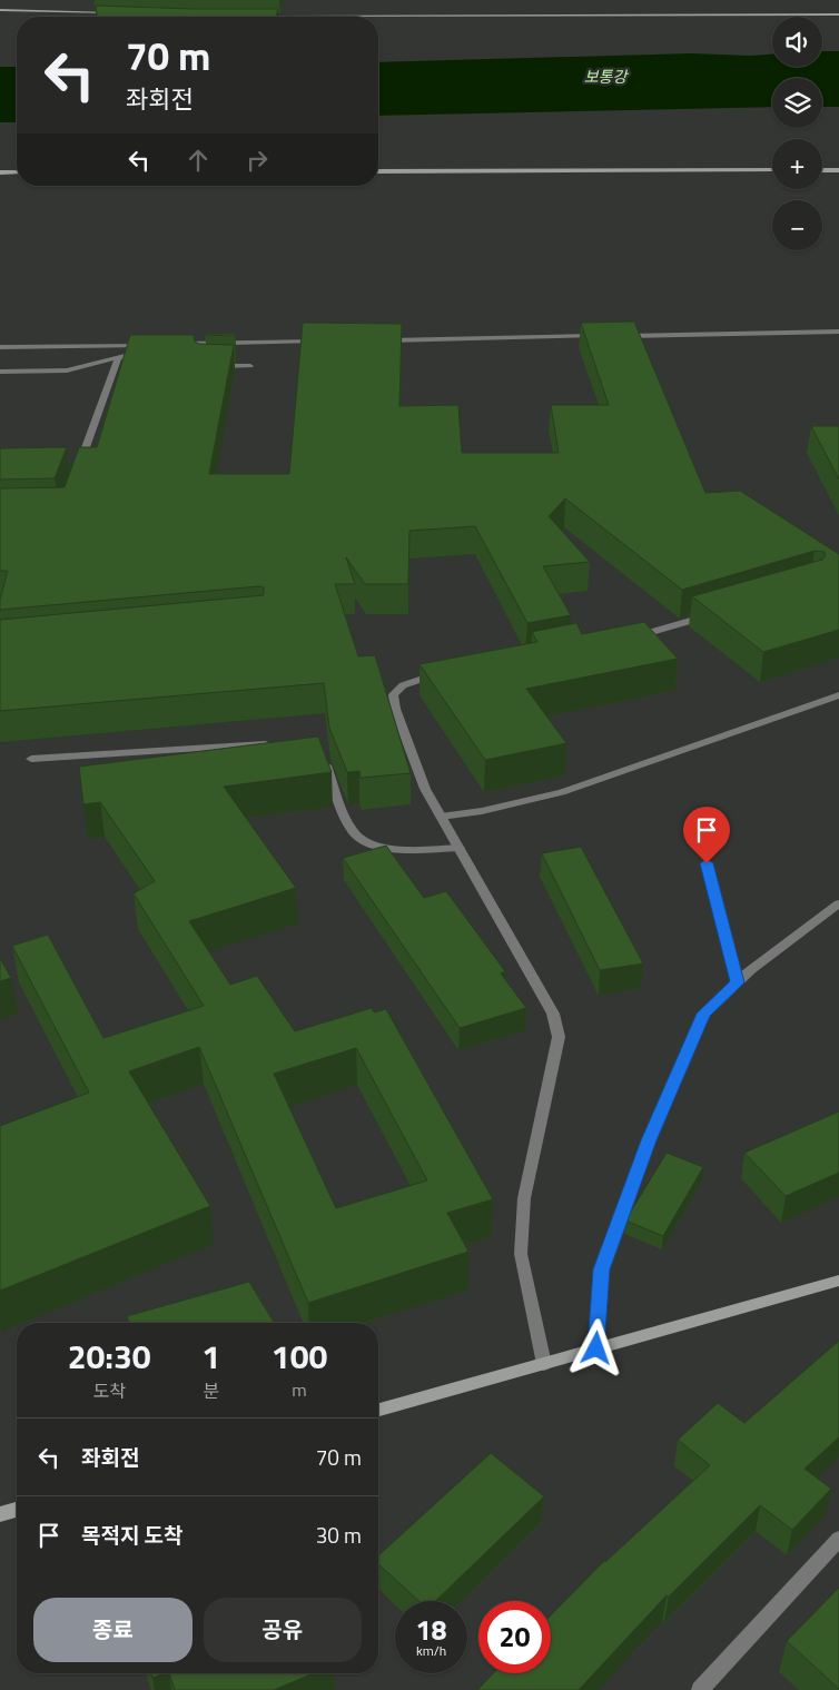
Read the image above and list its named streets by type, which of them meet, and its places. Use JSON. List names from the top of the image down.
{
  "water": ["보통강"],
  "page": {
    "map_buttons": ["+", "−"],
    "turn": ["70 m", "좌회전"],
    "eta": [
      "20:30",
      "도착",
      "1",
      "분",
      "100",
      "m"
    ],
    "list": [
      {
        "name": "좌회전",
        "value": "70 m"
      },
      {
        "name": "목적지 도착",
        "value": "30 m"
      }
    ],
    "buttons": ["종료", "공유"],
    "speed": "18 km/h",
    "limit": "20"
  }
}
